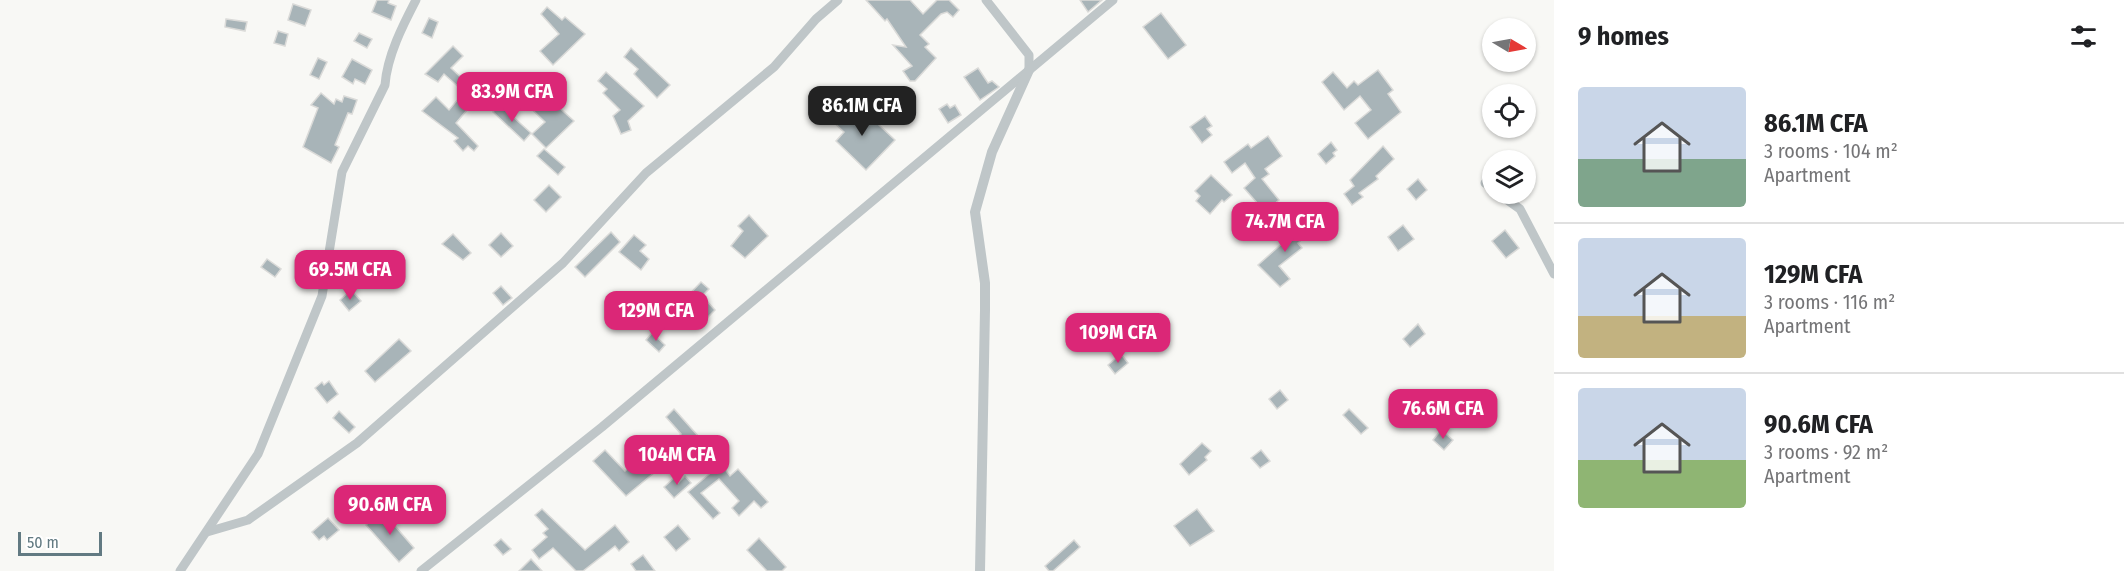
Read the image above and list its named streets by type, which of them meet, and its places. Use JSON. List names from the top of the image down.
{
  "scale_bar": "50 m",
  "north": "right",
  "page": {
    "heading": "9 homes",
    "price": [
      "83.9M CFA",
      "86.1M CFA",
      "74.7M CFA",
      "69.5M CFA",
      "129M CFA",
      "109M CFA",
      "76.6M CFA",
      "104M CFA",
      "90.6M CFA"
    ],
    "list": [
      {
        "name": "86.1M CFA",
        "note": "3 rooms · 104 m² · Apartment"
      },
      {
        "name": "129M CFA",
        "note": "3 rooms · 116 m² · Apartment"
      },
      {
        "name": "90.6M CFA",
        "note": "3 rooms · 92 m² · Apartment"
      }
    ],
    "scale": "50 m"
  }
}
